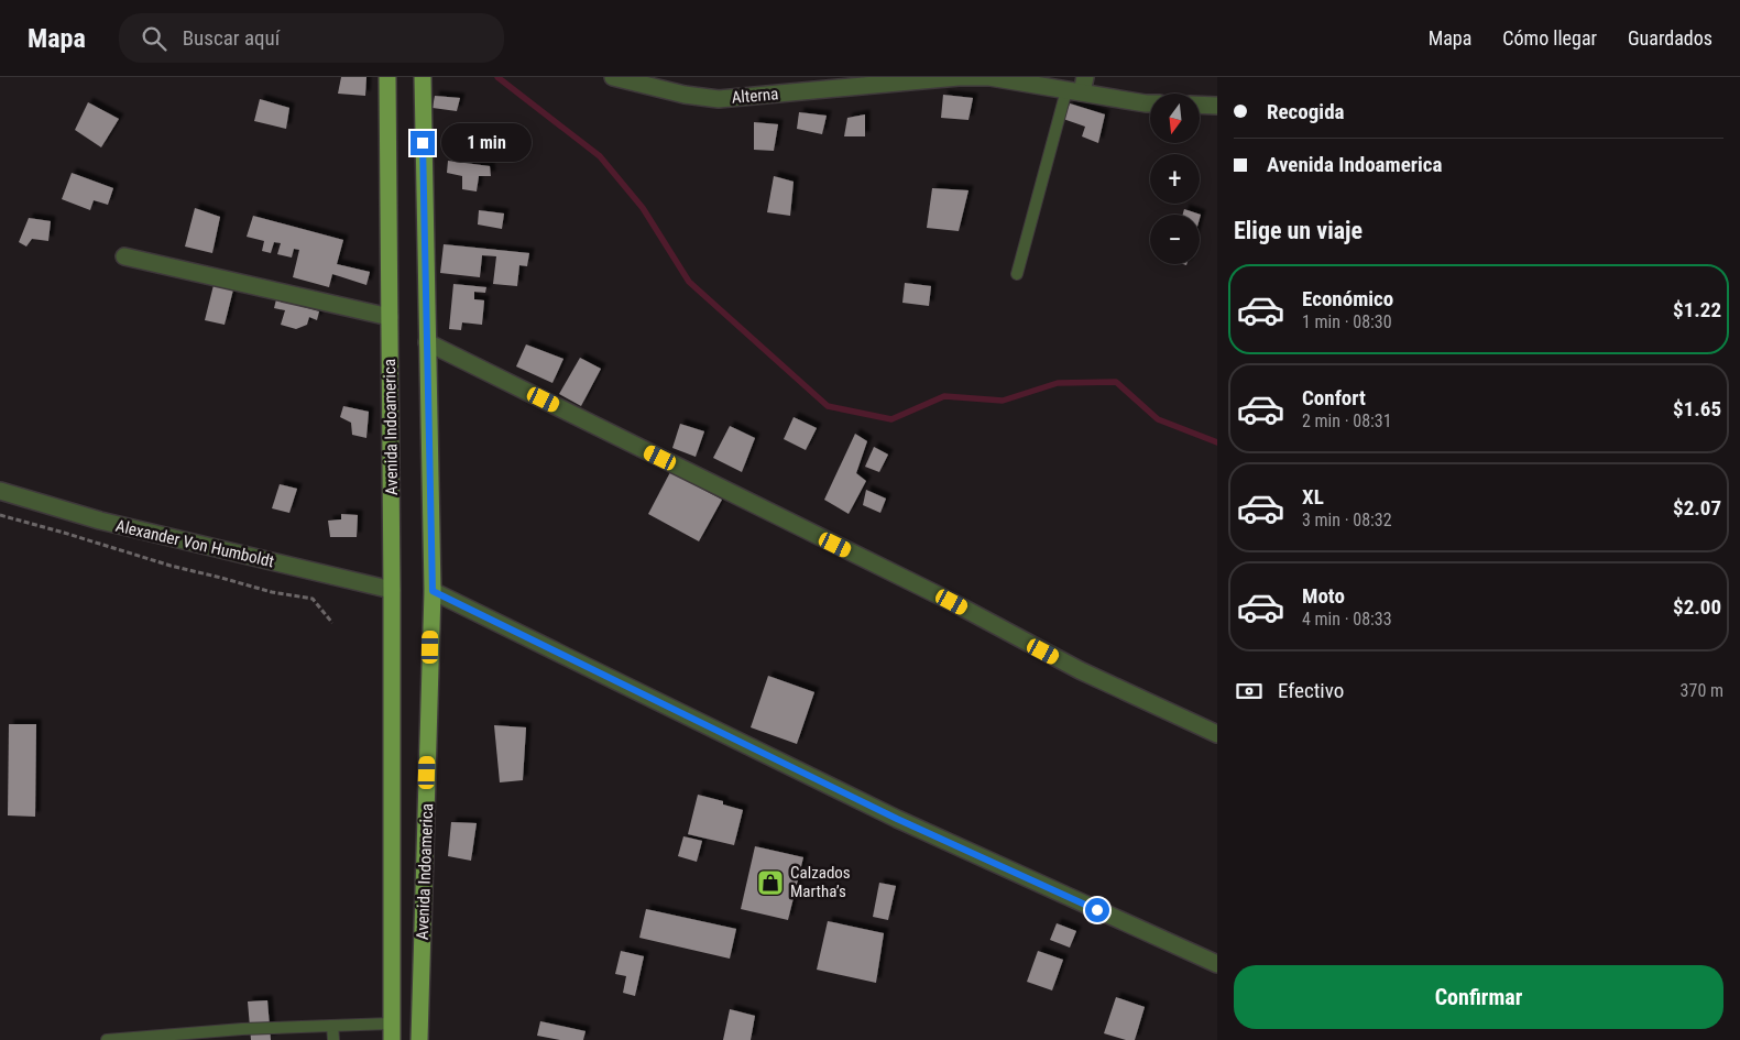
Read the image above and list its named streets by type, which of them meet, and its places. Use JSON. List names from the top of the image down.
{
  "streets": {
    "main road": ["Avenida Indoamerica"],
    "street": ["Alterna", "Alexander Von Humboldt"]
  },
  "crossings": [
    ["Avenida Indoamerica", "Alexander Von Humboldt"]
  ],
  "places": {
    "shop": ["Calzados Martha’s"]
  },
  "north": "bottom",
  "page": {
    "header": "Mapa",
    "search": "Buscar aquí",
    "nav": ["Mapa", "Cómo llegar", "Guardados"],
    "banner": ["Recogida", "Avenida Indoamerica"],
    "map_buttons": ["+", "−"],
    "bubble": "1 min",
    "heading": "Elige un viaje",
    "list": [
      {
        "name": "Económico",
        "note": "1 min · 08:30",
        "value": "$1.22"
      },
      {
        "name": "Confort",
        "note": "2 min · 08:31",
        "value": "$1.65"
      },
      {
        "name": "XL",
        "note": "3 min · 08:32",
        "value": "$2.07"
      },
      {
        "name": "Moto",
        "note": "4 min · 08:33",
        "value": "$2.00"
      }
    ],
    "pay": ["Efectivo", "370 m"],
    "buttons": "Confirmar"
  }
}
